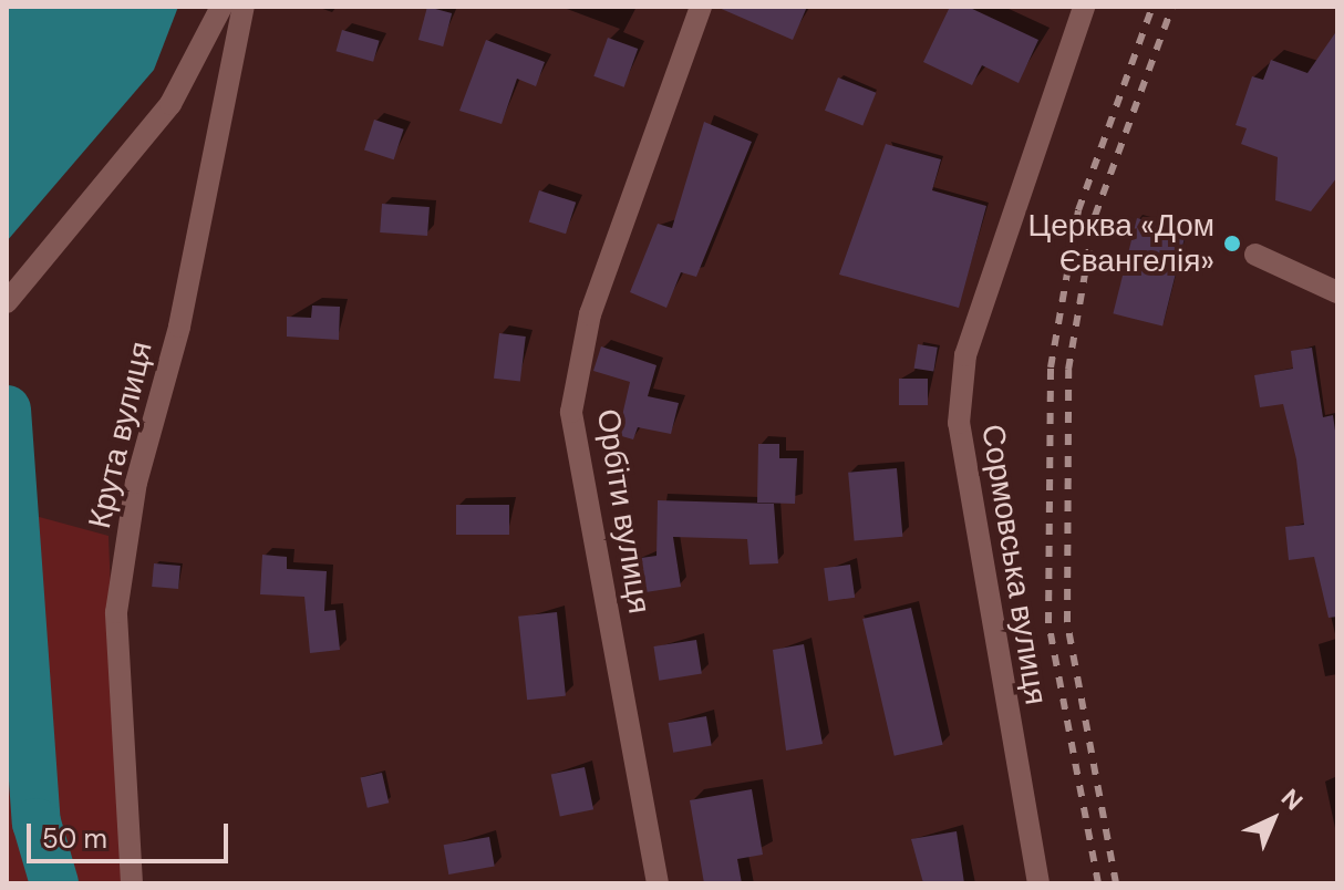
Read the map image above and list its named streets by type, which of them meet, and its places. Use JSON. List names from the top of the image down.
{
  "streets": {
    "street": ["Крута вулиця", "Орбіти вулиця", "Сормовська вулиця"]
  },
  "places": ["Церква «Дом Євангелія»"],
  "scale_bar": "50 m",
  "north": "top right"
}
